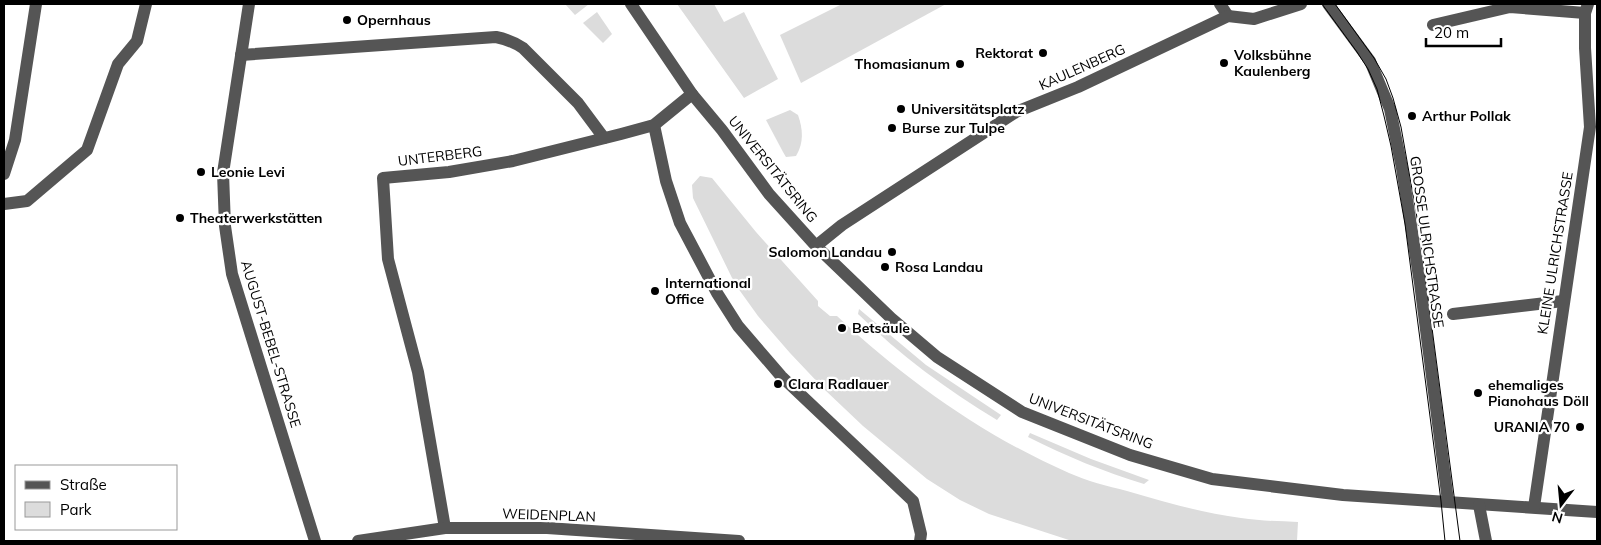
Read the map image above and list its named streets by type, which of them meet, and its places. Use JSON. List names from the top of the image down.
{
  "streets": {
    "street": [
      "KAULENBERG",
      "UNTERBERG",
      "UNIVERSITÄTSRING",
      "GROSSE ULRICHSTRASSE",
      "KLEINE ULRICHSTRASSE",
      "AUGUST-BEBEL-STRASSE",
      "WEIDENPLAN"
    ]
  },
  "crossings": [
    ["KAULENBERG", "UNIVERSITÄTSRING"],
    ["UNTERBERG", "UNIVERSITÄTSRING"],
    ["UNTERBERG", "WEIDENPLAN"],
    ["UNIVERSITÄTSRING", "GROSSE ULRICHSTRASSE"],
    ["UNIVERSITÄTSRING", "KLEINE ULRICHSTRASSE"],
    ["GROSSE ULRICHSTRASSE", "KLEINE ULRICHSTRASSE"]
  ],
  "places": [
    "Opernhaus",
    "Rektorat",
    "Volksbühne Kaulenberg",
    "Thomasianum",
    "Universitätsplatz",
    "Arthur Pollak",
    "Burse zur Tulpe",
    "Leonie Levi",
    "Theaterwerkstätten",
    "Salomon Landau",
    "Rosa Landau",
    "International Office",
    "Betsäule",
    "Clara Radlauer",
    "ehemaliges Pianohaus Döll",
    "URANIA 70"
  ],
  "legend": ["Straße", "Park"],
  "scale_bar": "20 m",
  "north": "bottom"
}
